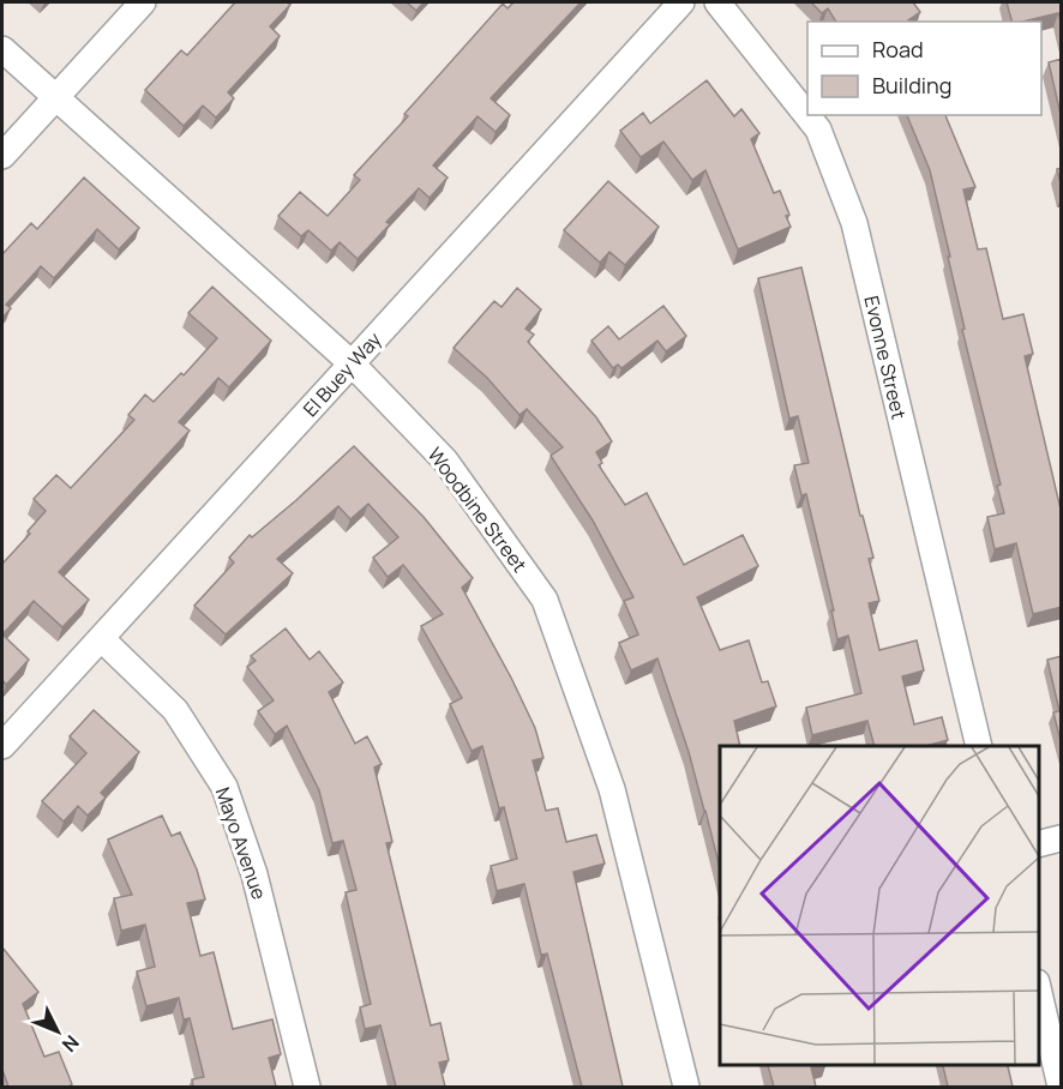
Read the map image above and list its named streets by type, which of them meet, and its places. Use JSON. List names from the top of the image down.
{
  "streets": {
    "street": [
      "Evonne Street",
      "El Buey Way",
      "Woodbine Street",
      "Mayo Avenue"
    ]
  },
  "crossings": [
    ["El Buey Way", "Woodbine Street"],
    ["El Buey Way", "Mayo Avenue"]
  ],
  "legend": ["Road", "Building"],
  "north": "bottom right"
}
